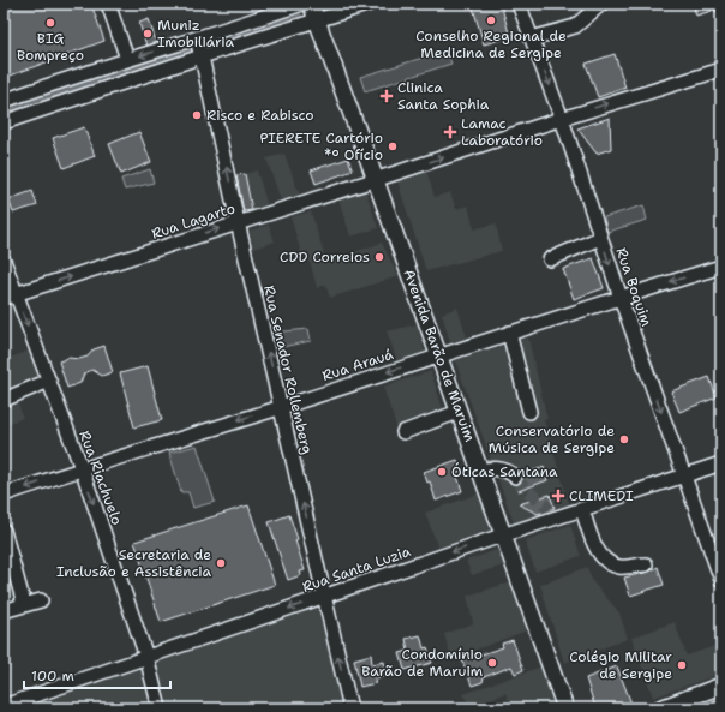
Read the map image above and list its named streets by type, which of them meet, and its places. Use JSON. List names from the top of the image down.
{
  "streets": {
    "main road": ["Avenida Barão de Maruim"],
    "street": [
      "Rua Lagarto",
      "Rua Boquim",
      "Rua Arauá",
      "Rua Senador Rollemberg",
      "Rua Riachuelo",
      "Rua Santa Luzia"
    ]
  },
  "crossings": [
    ["Rua Lagarto", "Rua Boquim"],
    ["Rua Lagarto", "Avenida Barão de Maruim"],
    ["Rua Lagarto", "Rua Senador Rollemberg"],
    ["Rua Lagarto", "Rua Riachuelo"],
    ["Rua Boquim", "Rua Arauá"],
    ["Rua Boquim", "Rua Santa Luzia"],
    ["Avenida Barão de Maruim", "Rua Arauá"],
    ["Avenida Barão de Maruim", "Rua Santa Luzia"],
    ["Rua Arauá", "Rua Senador Rollemberg"],
    ["Rua Arauá", "Rua Riachuelo"],
    ["Rua Senador Rollemberg", "Rua Santa Luzia"],
    ["Rua Riachuelo", "Rua Santa Luzia"]
  ],
  "one_way": [
    "Rua Lagarto",
    "Rua Boquim",
    "Rua Arauá",
    "Rua Senador Rollemberg",
    "Rua Riachuelo",
    "Rua Santa Luzia"
  ],
  "places": {
    "other": [
      "Conselho Regional de Medicina de Sergipe",
      "BIG Bompreço",
      "Muniz Imobiliária",
      "Risco e Rabisco",
      "PIERETE Cartório *º Ofício",
      "CDD Correios",
      "Conservatório de Música de Sergipe",
      "Óticas Santana",
      "Secretaria de Inclusão e Assistência",
      "Condomínio Barão de Maruim",
      "Colégio Militar de Sergipe"
    ],
    "health": ["Clinica Santa Sophia", "Lamac Laboratório", "CLIMEDI"]
  },
  "scale_bar": "100 m"
}
